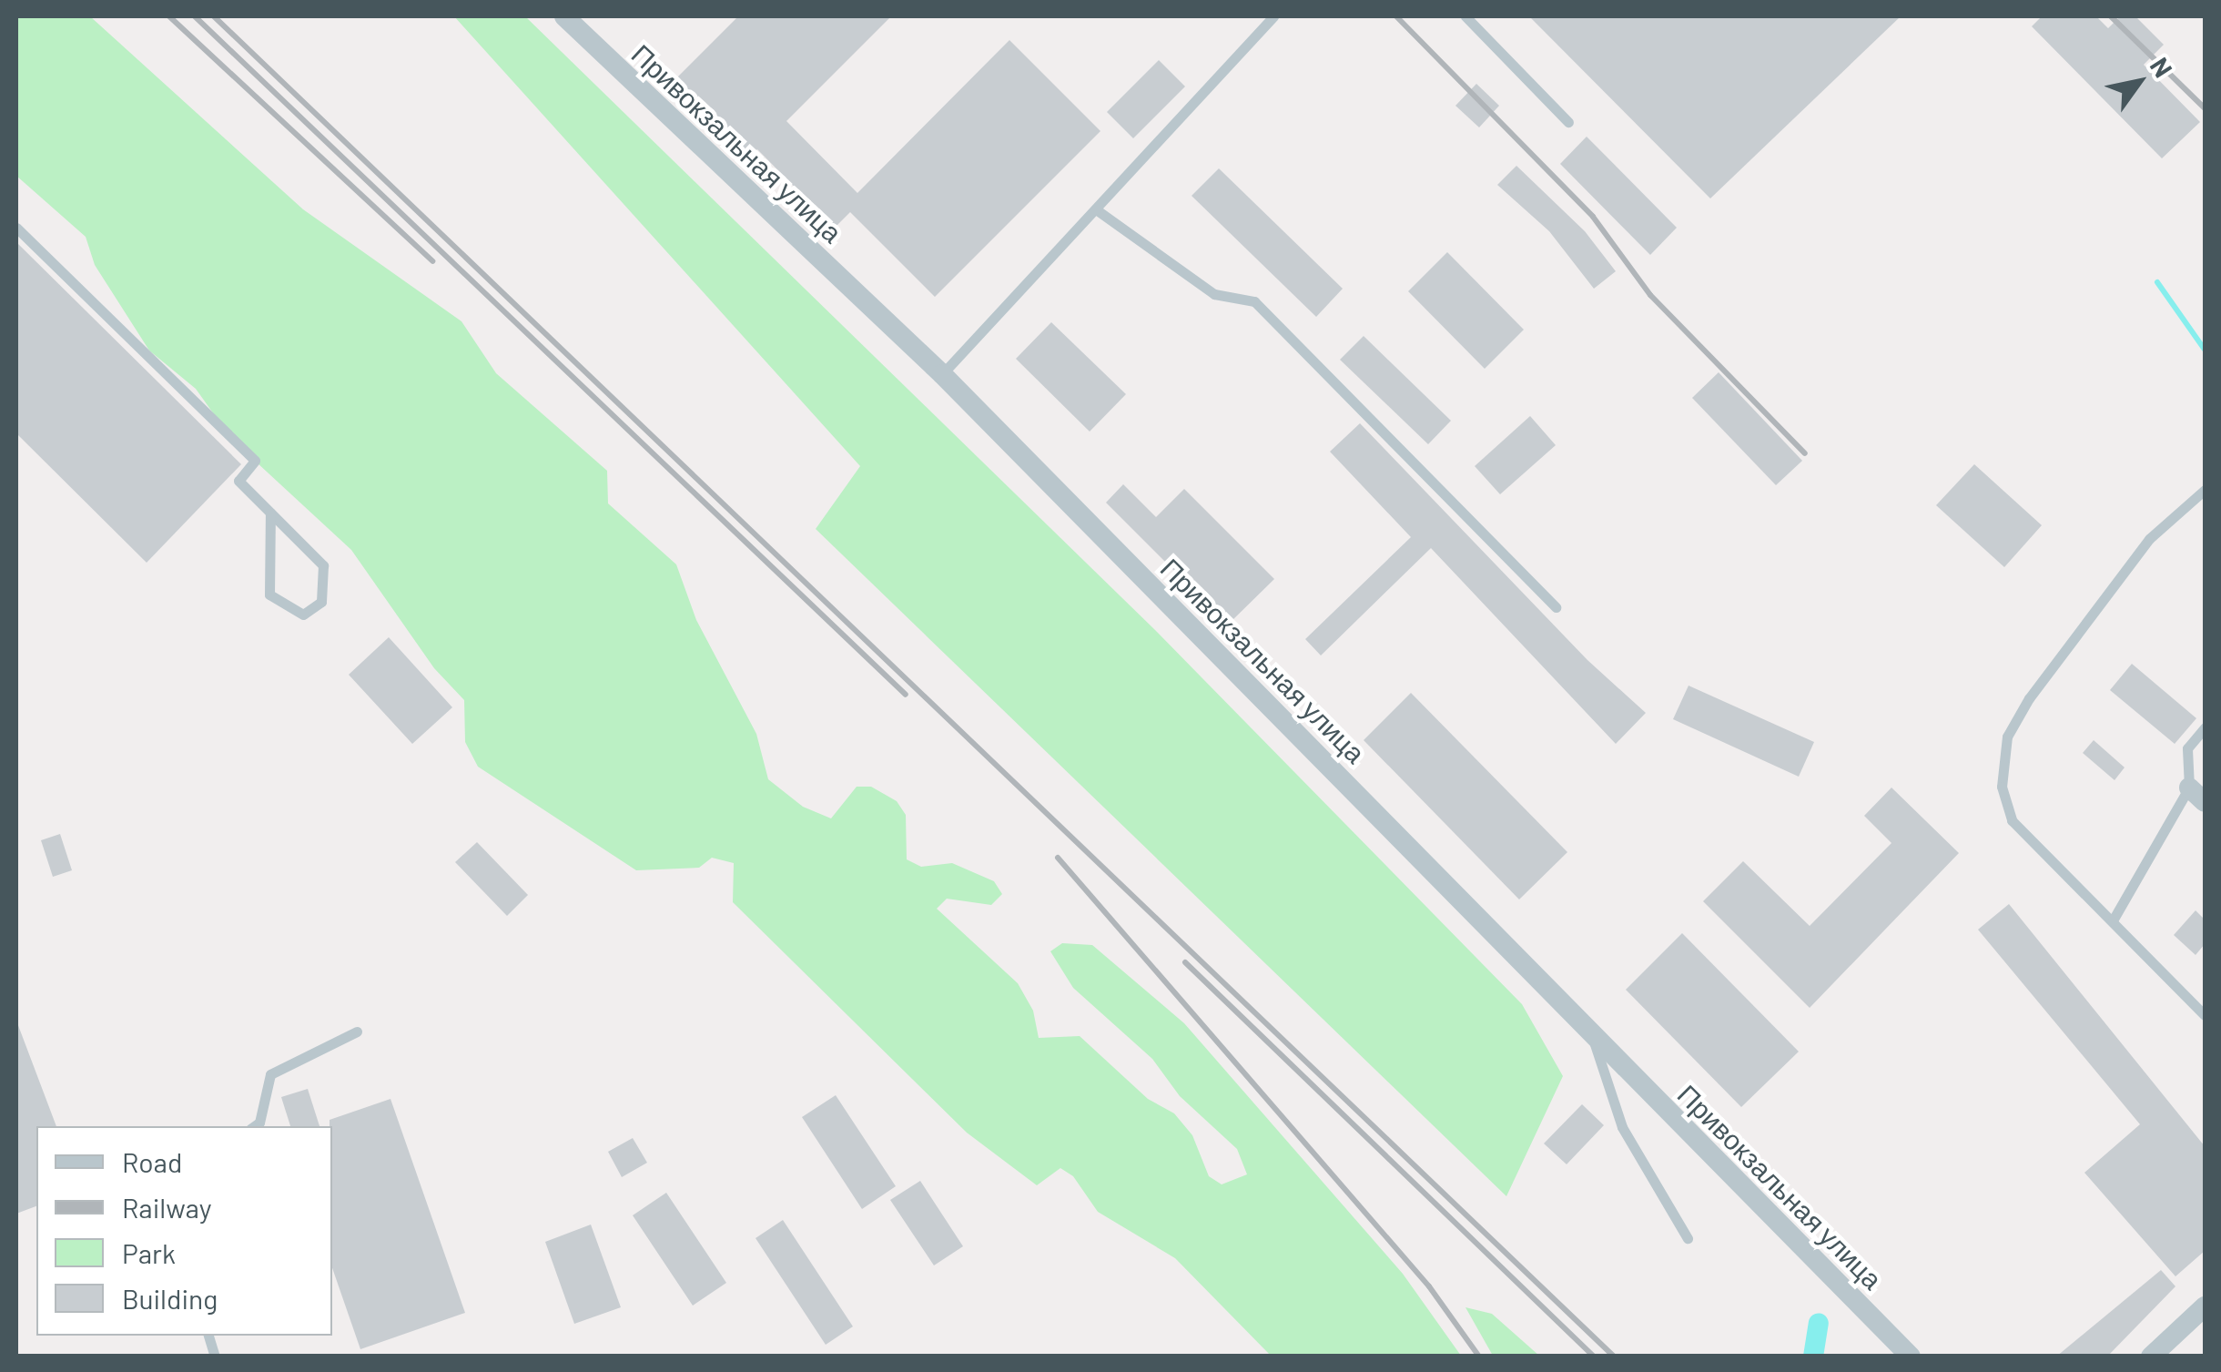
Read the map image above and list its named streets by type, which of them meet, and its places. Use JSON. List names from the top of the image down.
{
  "streets": {
    "street": ["Привокзальная улица"]
  },
  "legend": [
    "Road",
    "Railway",
    "Park",
    "Building"
  ],
  "north": "top right"
}
